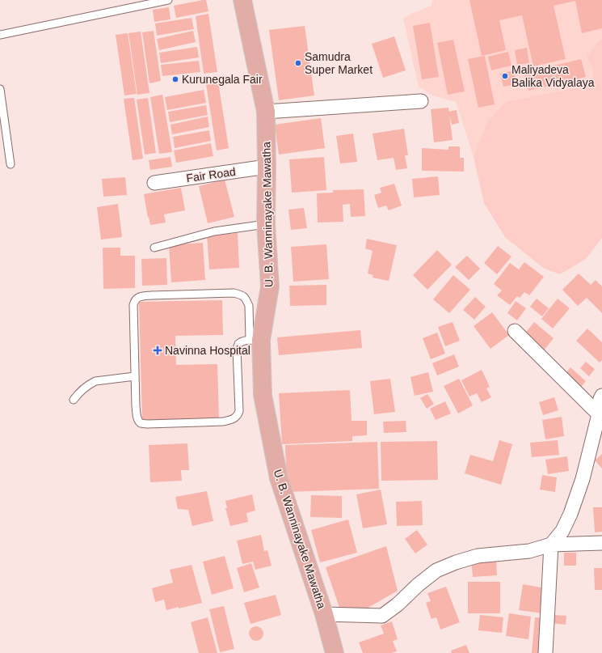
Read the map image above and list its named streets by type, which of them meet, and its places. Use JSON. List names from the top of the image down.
{
  "streets": {
    "main road": ["U. B. Wanninayake Mawatha"],
    "street": ["Fair Road"]
  },
  "crossings": [
    ["Fair Road", "U. B. Wanninayake Mawatha"]
  ],
  "places": {
    "other": ["Samudra Super Market", "Maliyadeva Balika Vidyalaya", "Kurunegala Fair"],
    "health": ["Navinna Hospital"]
  }
}
